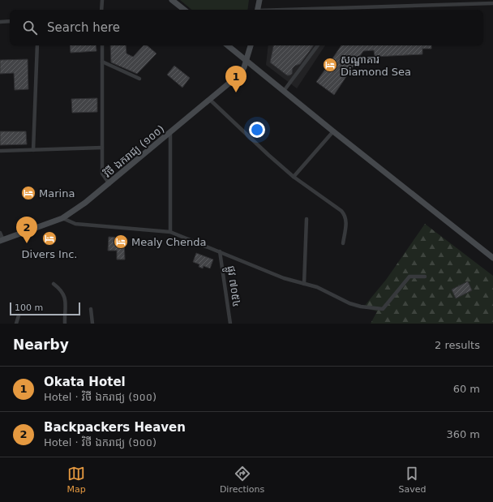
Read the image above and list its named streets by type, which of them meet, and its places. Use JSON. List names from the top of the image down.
{
  "streets": {
    "street": ["វិថី ឯករាជ្យ (១០០)", "ផ្លូវ ៧០៥៤"]
  },
  "places": {
    "hotel": [
      "សណ្ឋាគារ Diamond Sea",
      "Marina",
      "Divers Inc.",
      "Mealy Chenda"
    ]
  },
  "scale_bar": "100 m",
  "page": {
    "search": "Search here",
    "pins": ["1", "2"],
    "scale": "100 m",
    "heading": ["Nearby", "2 results"],
    "list": [
      {
        "mark": "1",
        "name": "Okata Hotel",
        "note": "Hotel · វិថី ឯករាជ្យ (១០០)",
        "value": "60 m"
      },
      {
        "mark": "2",
        "name": "Backpackers Heaven",
        "note": "Hotel · វិថី ឯករាជ្យ (១០០)",
        "value": "360 m"
      }
    ],
    "nav": ["Map", "Directions", "Saved"]
  }
}
